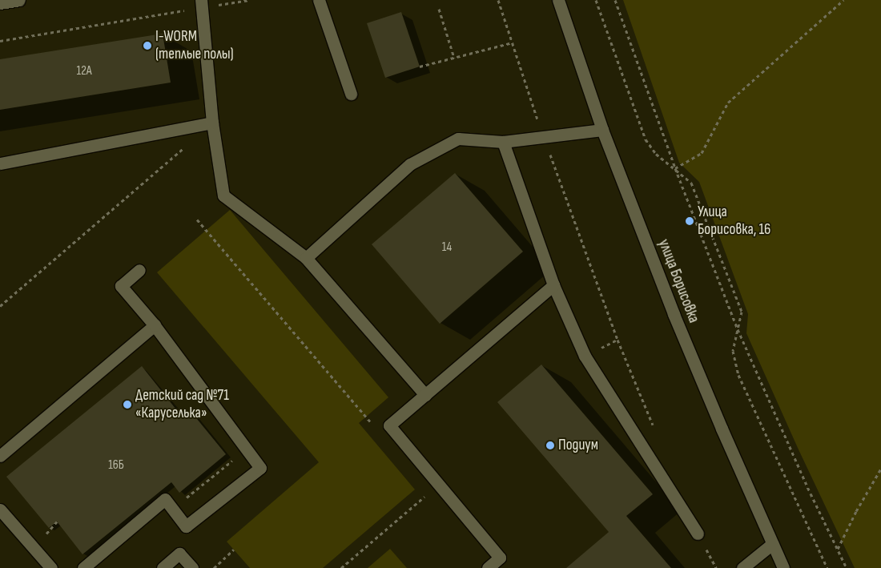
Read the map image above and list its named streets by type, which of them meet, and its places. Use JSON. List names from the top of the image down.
{
  "streets": {
    "street": ["улица Борисовка"]
  },
  "places": [
    "I-WORM (теплые полы)",
    "Улица Борисовка, 16",
    "Детский сад №71 «Каруселька»",
    "Подиум"
  ],
  "house_numbers": ["12А", "14", "16Б"]
}
